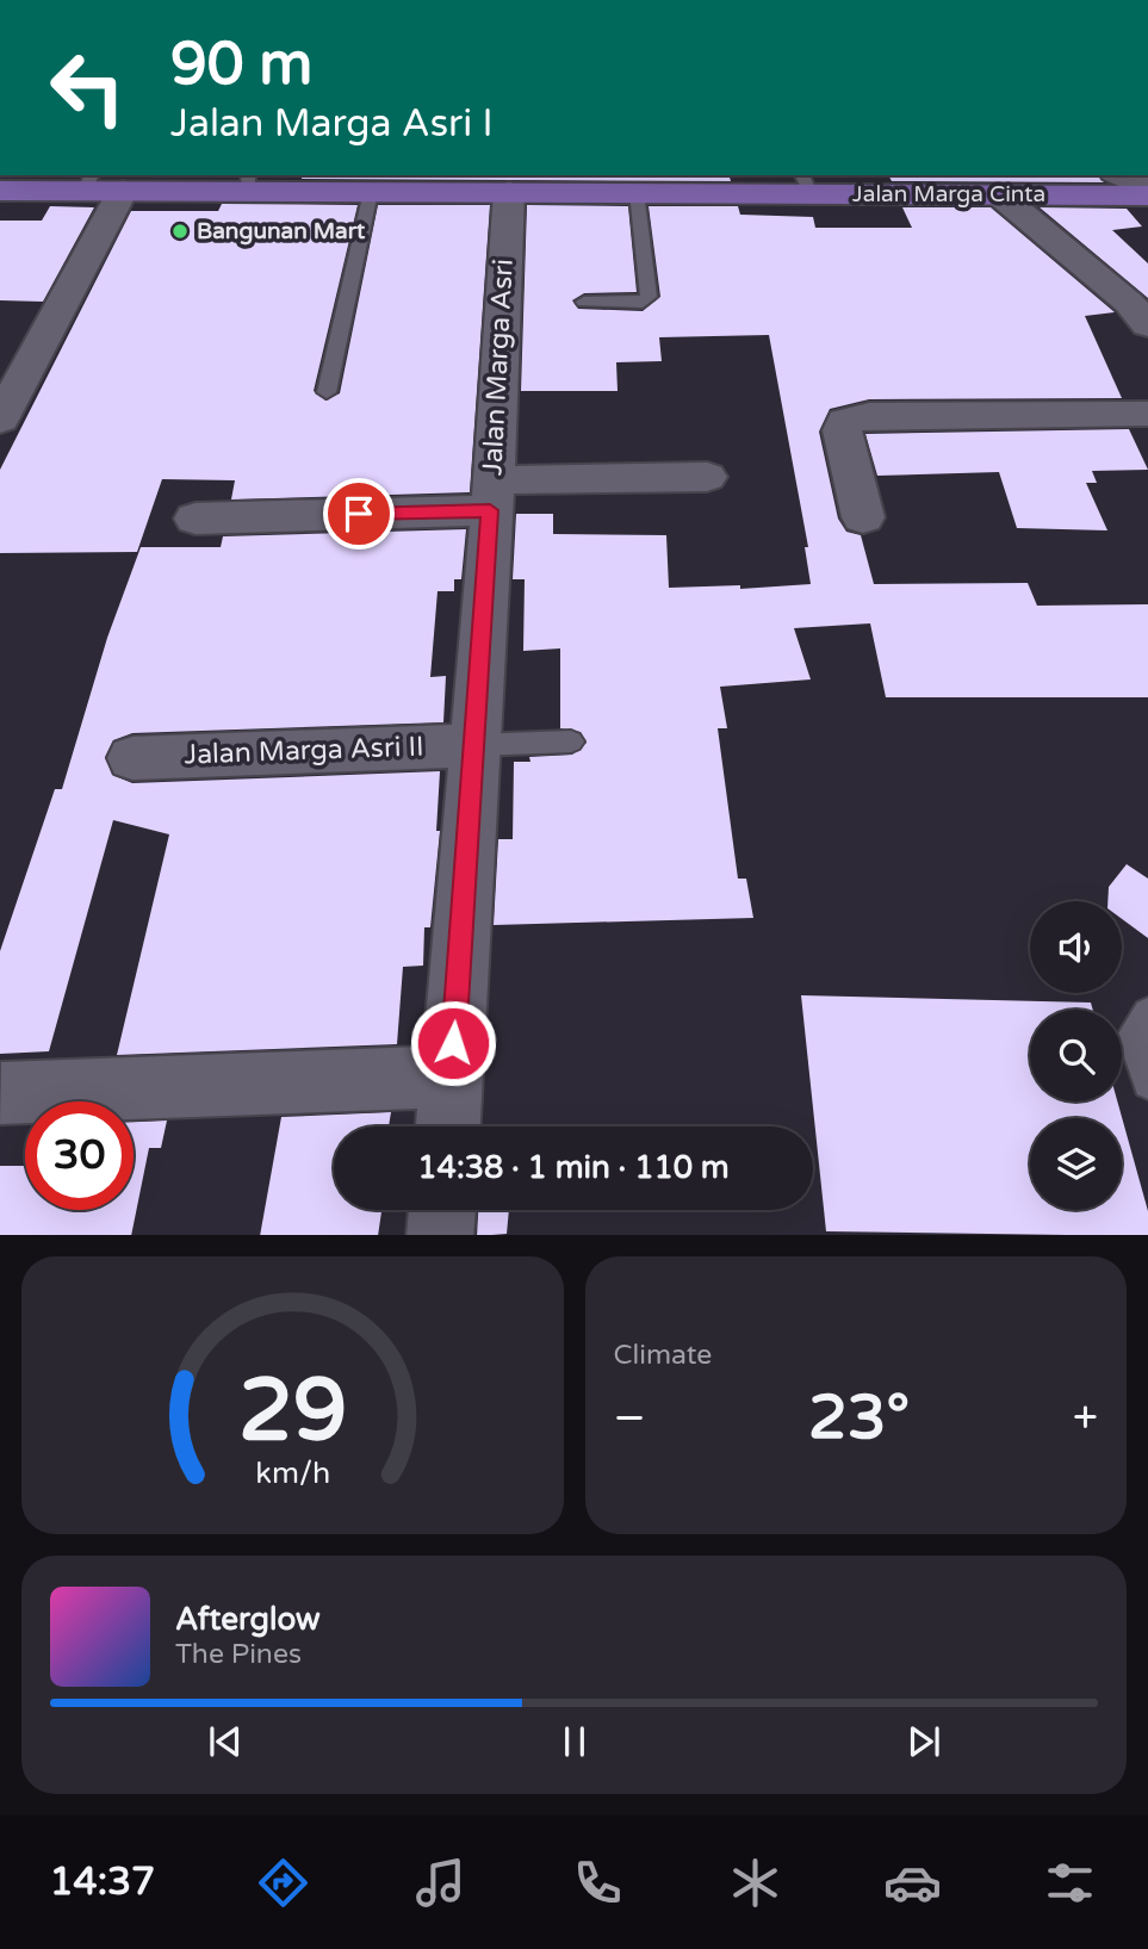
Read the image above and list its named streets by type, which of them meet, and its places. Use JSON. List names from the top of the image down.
{
  "streets": {
    "main road": ["Jalan Marga Cinta"],
    "street": ["Jalan Marga Asri", "Jalan Marga Asri II"]
  },
  "crossings": [
    ["Jalan Marga Cinta", "Jalan Marga Asri"],
    ["Jalan Marga Asri", "Jalan Marga Asri II"]
  ],
  "places": ["Bangunan Mart"],
  "page": {
    "turn": ["90 m", "Jalan Marga Asri I"],
    "limit": "30",
    "trip": "14:38 · 1 min · 110 m",
    "tile": "Climate",
    "heat": ["−", "23°", "+"],
    "song": ["Afterglow", "The Pines"],
    "tabs": "14:37",
    "gauge": ["29", "km/h"]
  }
}
